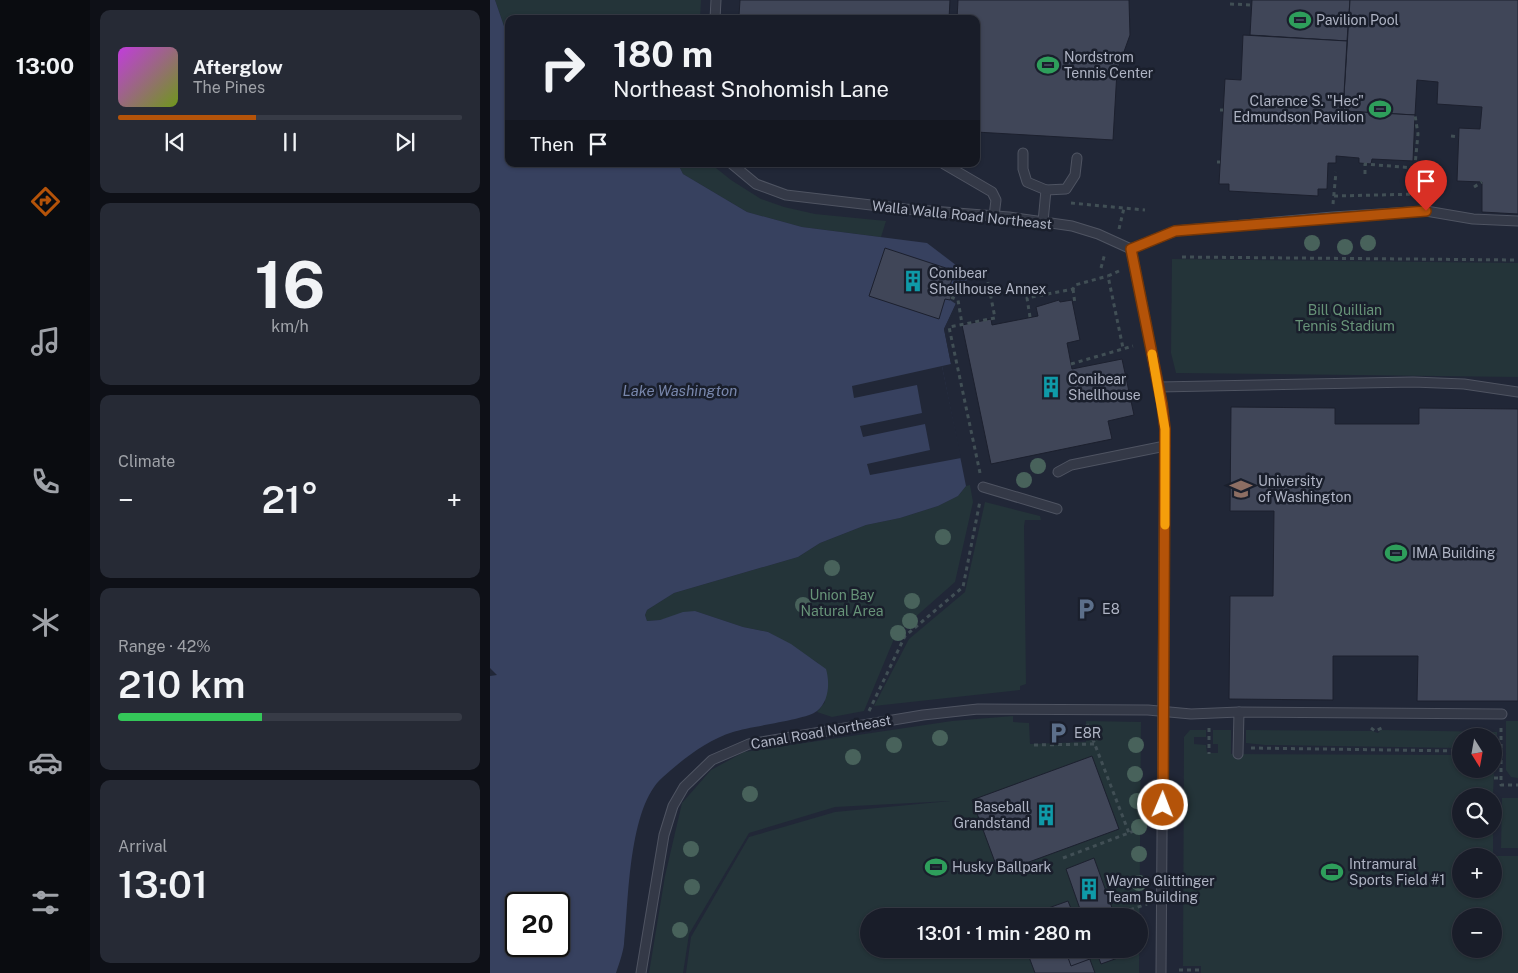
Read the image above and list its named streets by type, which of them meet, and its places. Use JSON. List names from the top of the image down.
{
  "streets": {
    "lane": ["Walla Walla Road Northeast", "Canal Road Northeast"]
  },
  "water": ["Lake Washington"],
  "parks": ["Bill Quillian Tennis Stadium", "Union Bay Natural Area"],
  "places": {
    "sports": [
      "Pavilion Pool",
      "Nordstrom Tennis Center",
      "Clarence S. \"Hec\" Edmundson Pavilion",
      "IMA Building",
      "Husky Ballpark",
      "Intramural Sports Field #1"
    ],
    "building": [
      "Conibear Shellhouse Annex",
      "Conibear Shellhouse",
      "Baseball Grandstand",
      "Wayne Glittinger Team Building"
    ],
    "school or university": ["University of Washington"],
    "parking": ["E8", "E8R"]
  },
  "north": "bottom",
  "page": {
    "tabs": "13:00",
    "turn": ["180 m", "Northeast Snohomish Lane"],
    "song": ["Afterglow", "The Pines"],
    "then": "Then",
    "tile": [
      ["16", "km/h"],
      "Climate",
      ["Range · 42%", "210 km"],
      ["Arrival", "13:01"]
    ],
    "heat": ["−", "21°", "+"],
    "map_buttons": ["+", "−"],
    "limit": "20",
    "trip": "13:01 · 1 min · 280 m"
  }
}
